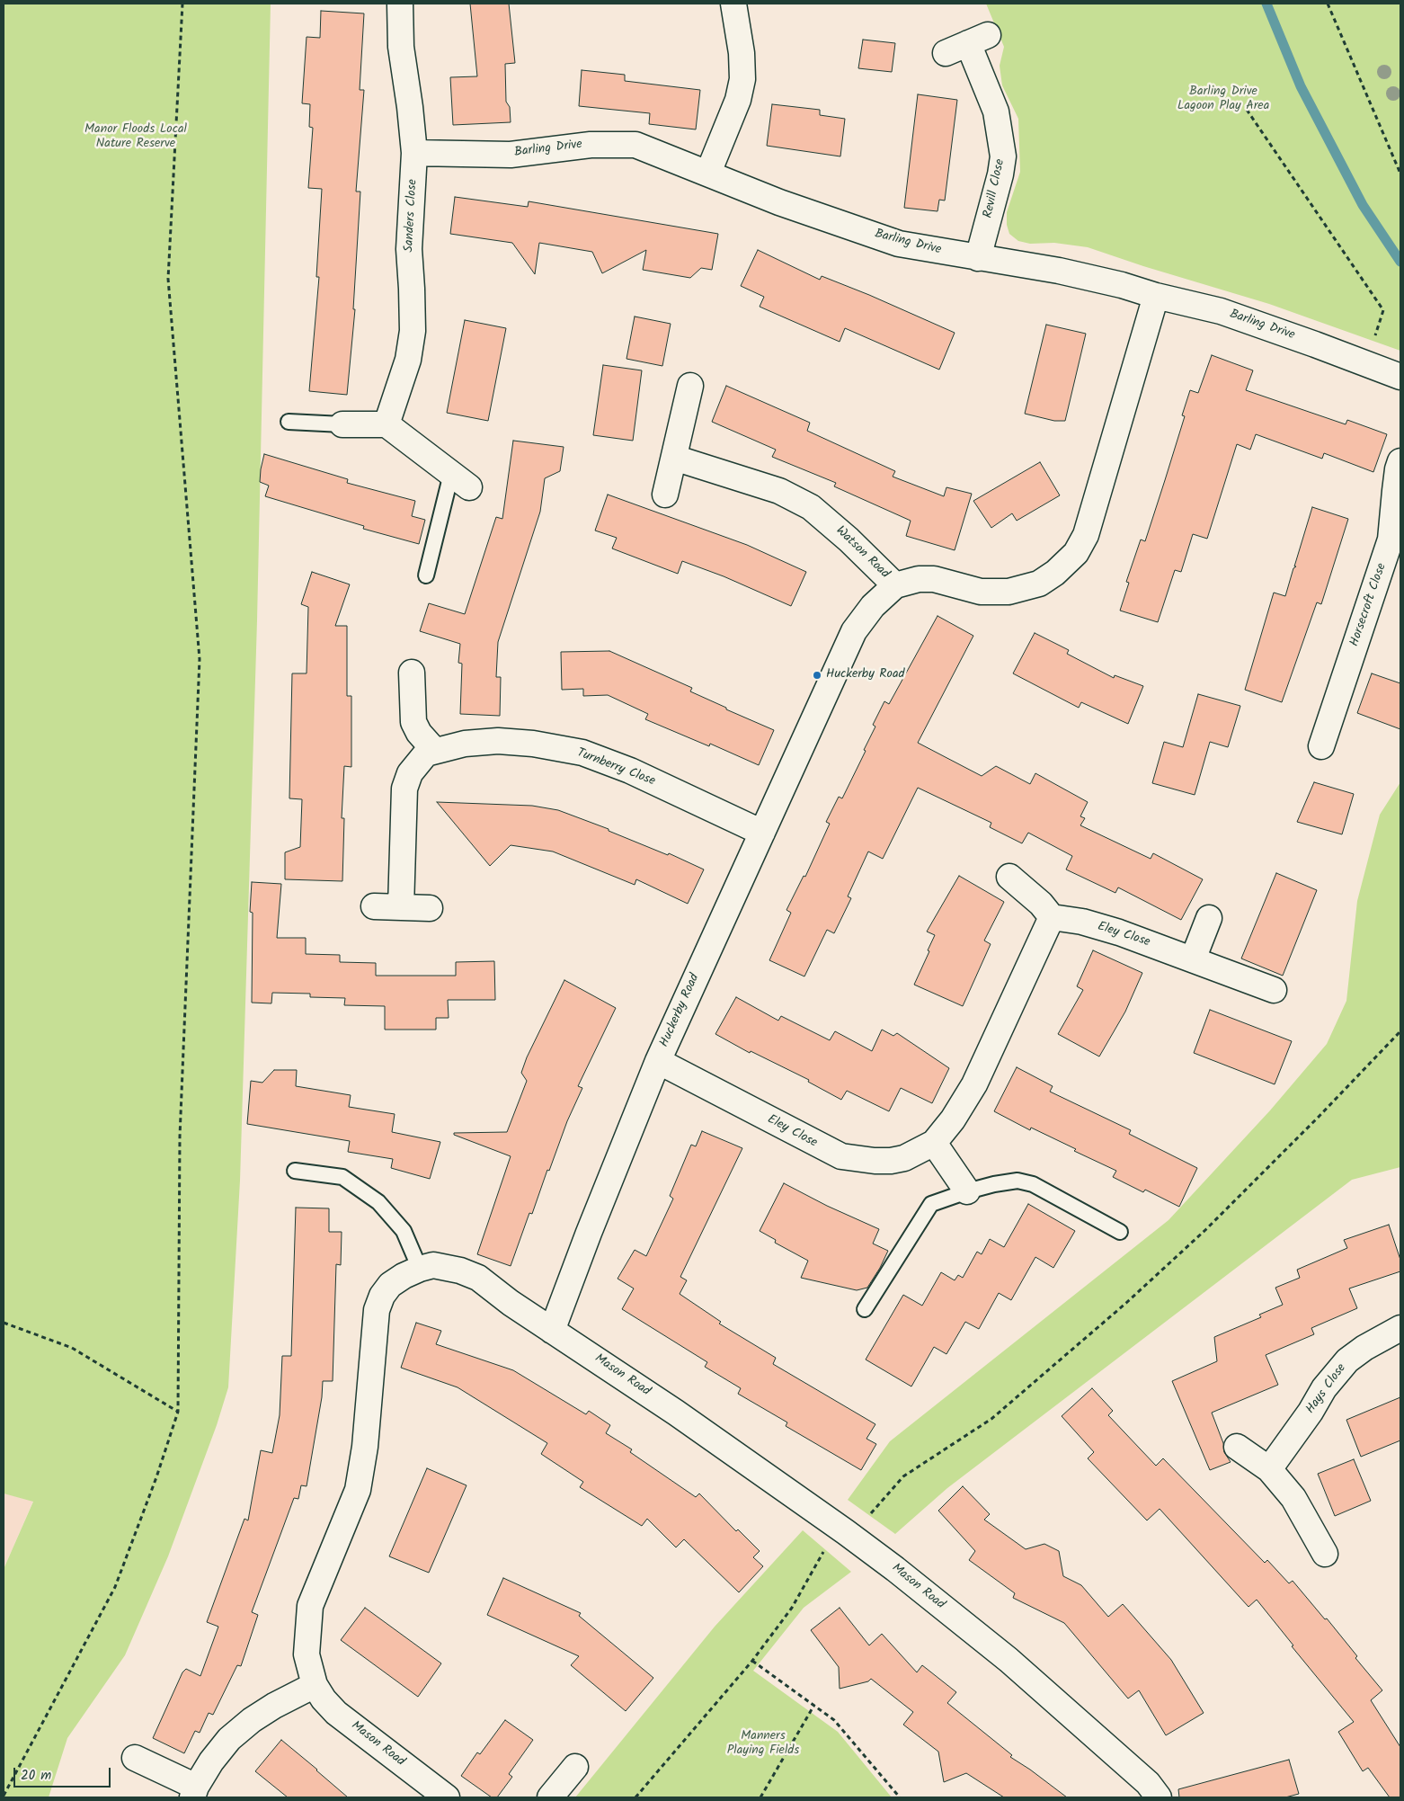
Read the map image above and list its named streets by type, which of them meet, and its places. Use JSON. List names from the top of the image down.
{
  "streets": {
    "street": [
      "Barling Drive",
      "Revill Close",
      "Sanders Close",
      "Watson Road",
      "Horsecroft Close",
      "Turnberry Close",
      "Eley Close",
      "Huckerby Road",
      "Mason Road",
      "Hays Close"
    ]
  },
  "crossings": [
    ["Barling Drive", "Revill Close"],
    ["Barling Drive", "Sanders Close"],
    ["Barling Drive", "Watson Road"],
    ["Watson Road", "Huckerby Road"],
    ["Turnberry Close", "Huckerby Road"],
    ["Eley Close", "Huckerby Road"],
    ["Huckerby Road", "Mason Road"]
  ],
  "parks": ["Barling Drive Lagoon Play Area", "Manor Floods Local Nature Reserve", "Manners Playing Fields"],
  "places": ["Huckerby Road"],
  "scale_bar": "20 m"
}
